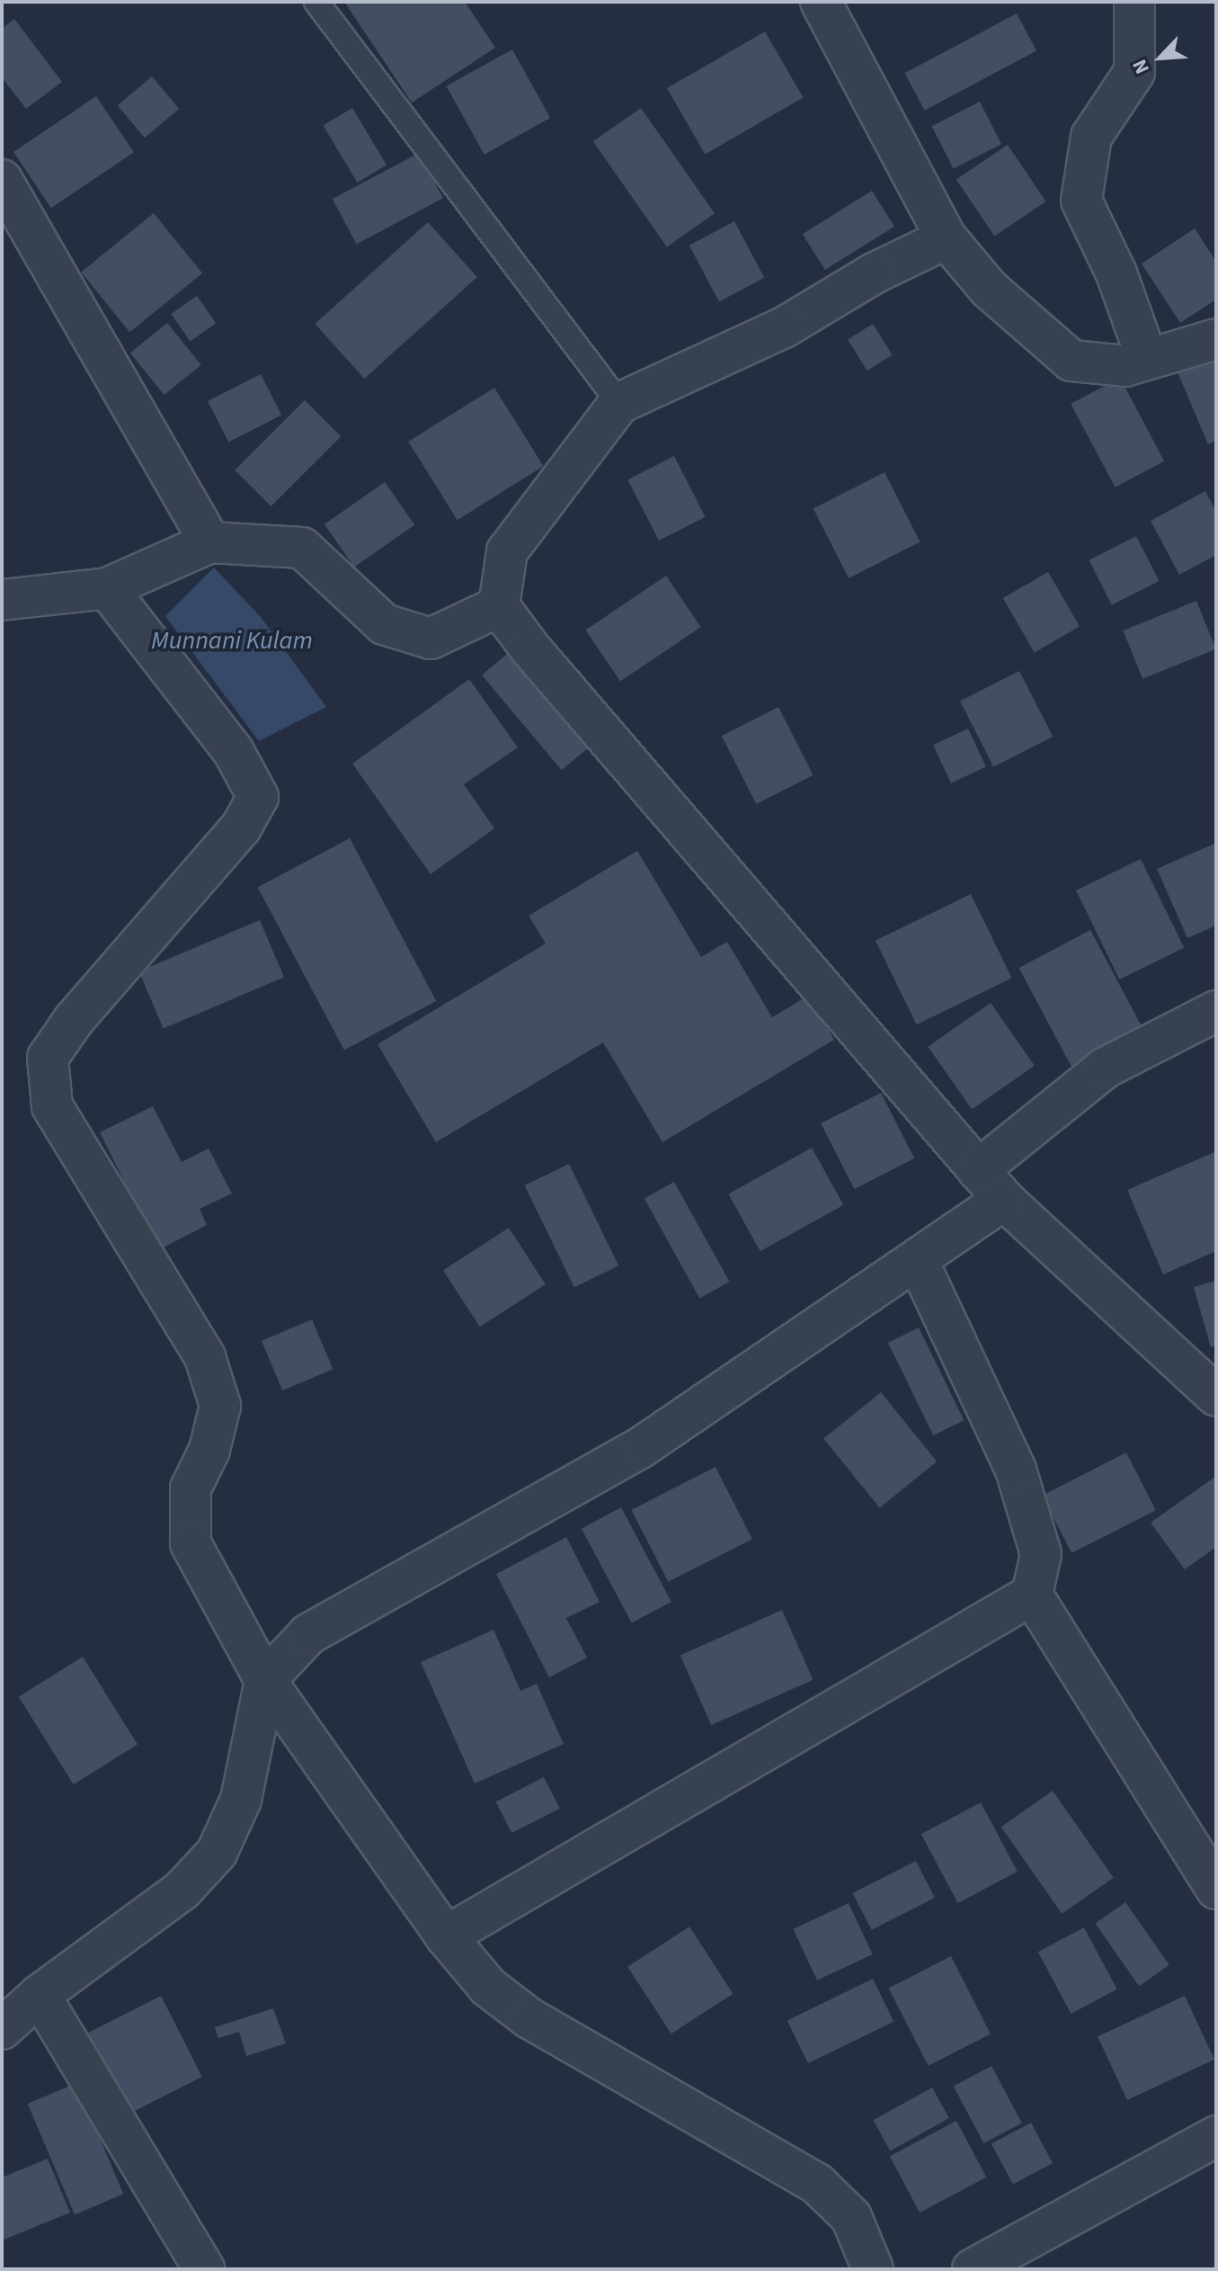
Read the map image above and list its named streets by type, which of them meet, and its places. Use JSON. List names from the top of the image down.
{
  "water": ["Munnani Kulam"],
  "north": "bottom left"
}
